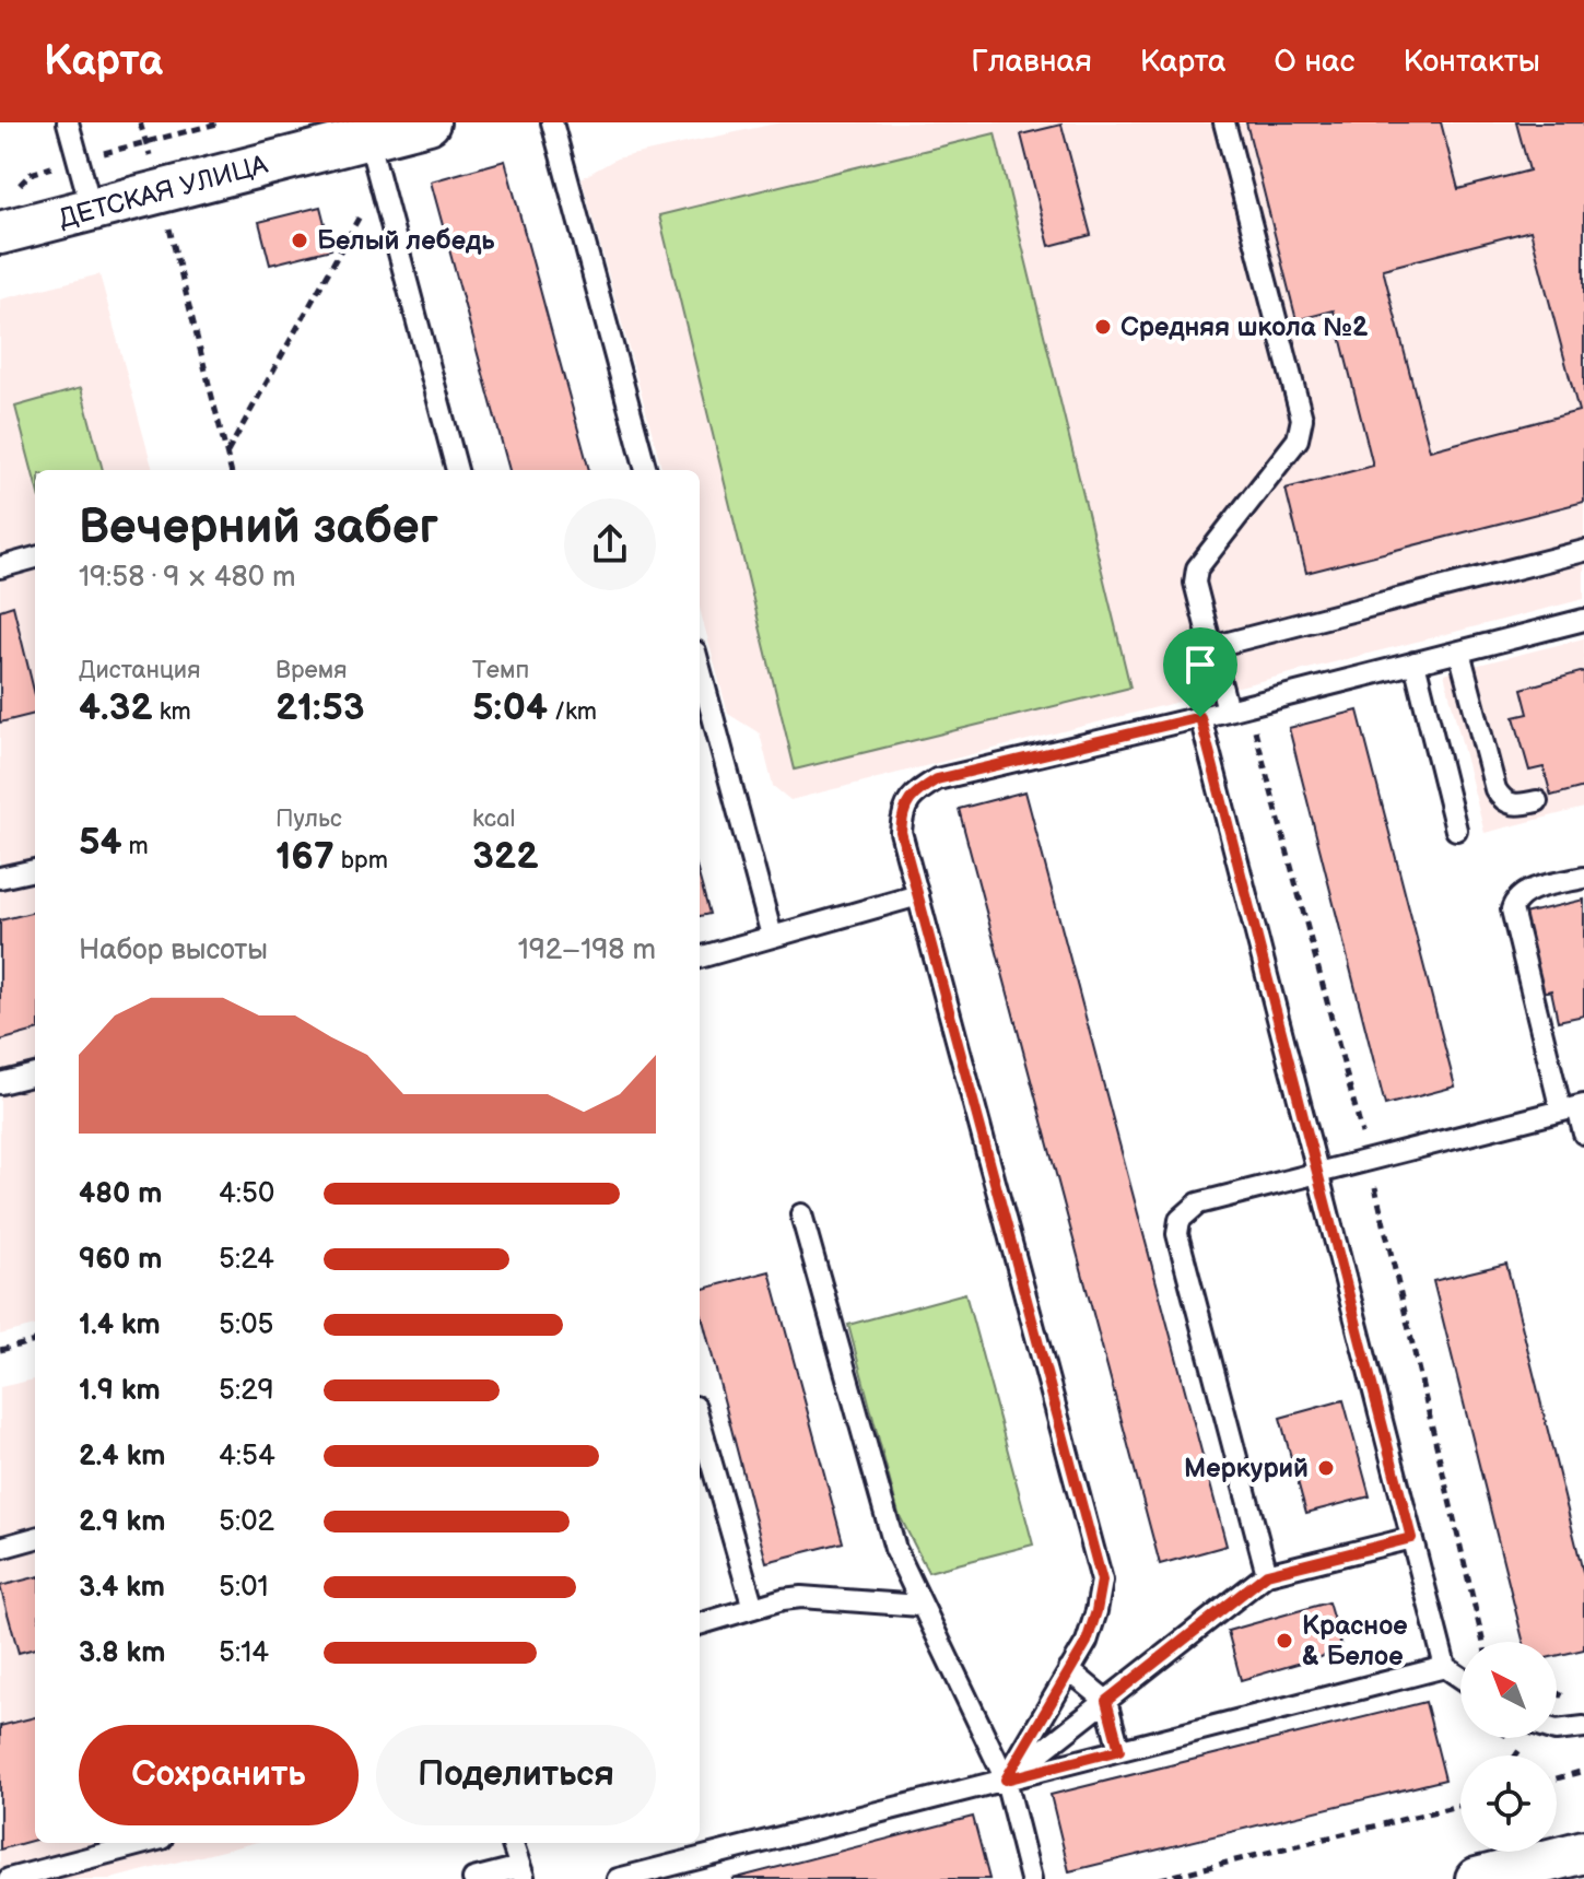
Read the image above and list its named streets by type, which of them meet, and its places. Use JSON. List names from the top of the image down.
{
  "streets": {
    "street": ["ДЕТСКАЯ УЛИЦА"]
  },
  "places": [
    "Белый лебедь",
    "Средняя школа №2",
    "Меркурий",
    "Красное & Белое"
  ],
  "north": "top left",
  "page": {
    "header": "Карта",
    "nav": [
      "Главная",
      "Карта",
      "О нас",
      "Контакты"
    ],
    "heading": ["Вечерний забег", "19:58 · 9 × 480 m"],
    "stats": [
      ["Дистанция", "4.32 km"],
      ["Время", "21:53"],
      ["Темп", "5:04 /km"],
      ["54 m"],
      ["Пульс", "167 bpm"],
      ["kcal", "322"]
    ],
    "chart": ["Набор высоты", "192–198 m"],
    "list": [
      {
        "name": "480 m",
        "note": "4:50"
      },
      {
        "name": "960 m",
        "note": "5:24"
      },
      {
        "name": "1.4 km",
        "note": "5:05"
      },
      {
        "name": "1.9 km",
        "note": "5:29"
      },
      {
        "name": "2.4 km",
        "note": "4:54"
      },
      {
        "name": "2.9 km",
        "note": "5:02"
      },
      {
        "name": "3.4 km",
        "note": "5:01"
      },
      {
        "name": "3.8 km",
        "note": "5:14"
      }
    ],
    "buttons": ["Сохранить", "Поделиться"]
  }
}
